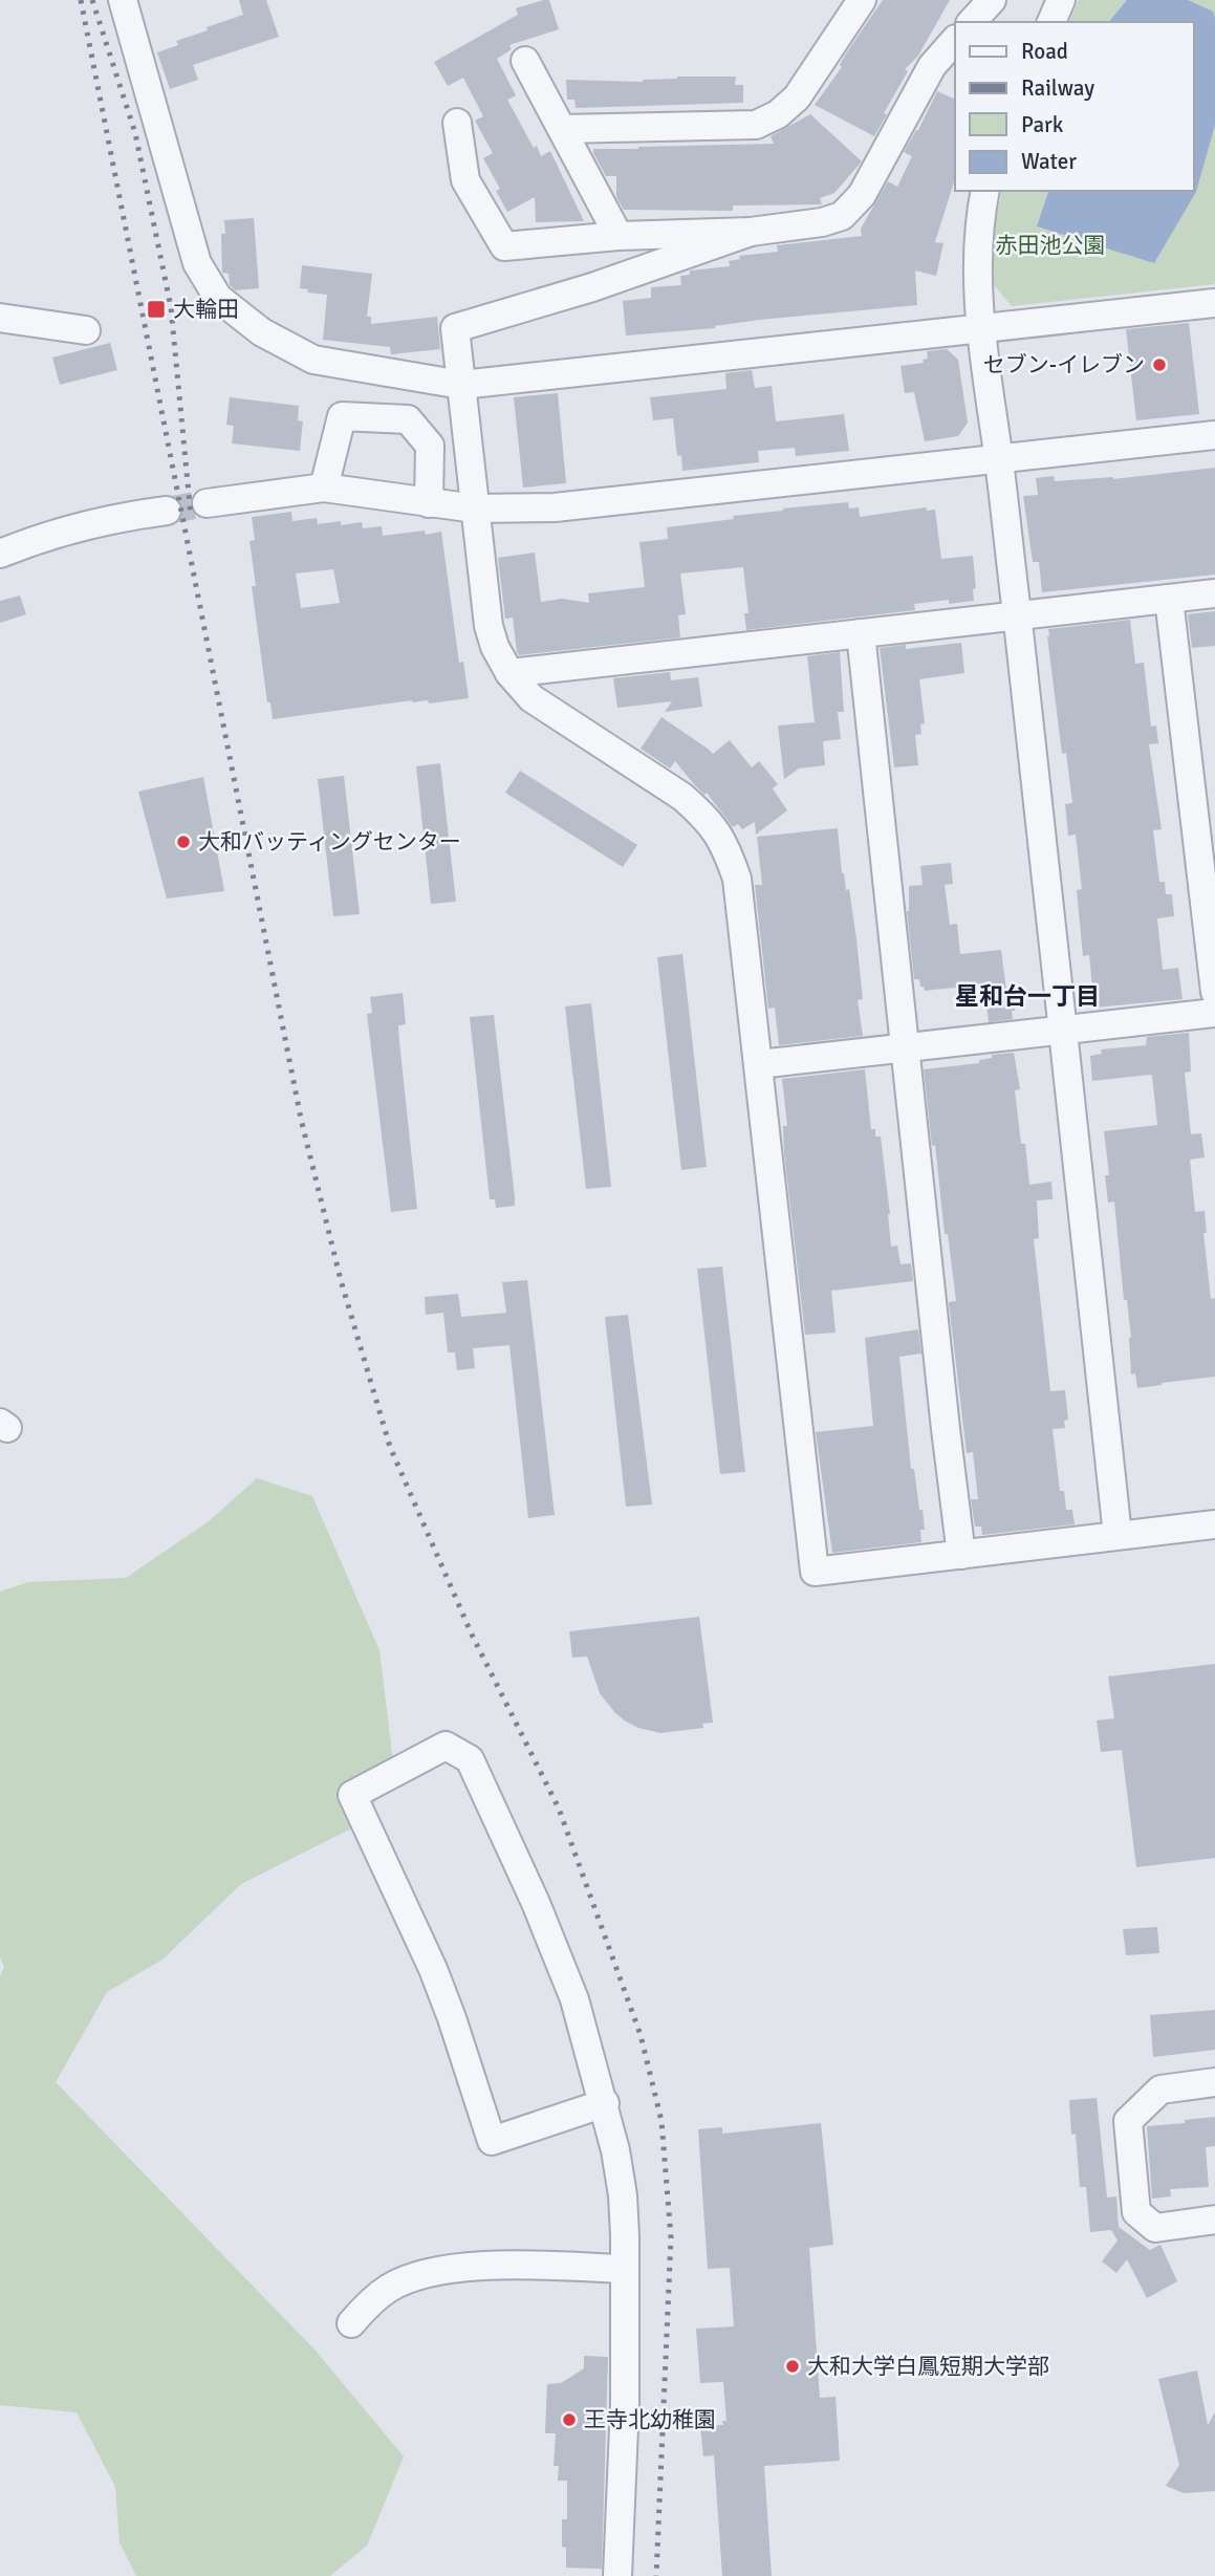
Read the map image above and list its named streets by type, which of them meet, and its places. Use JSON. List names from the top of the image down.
{
  "districts": ["星和台一丁目"],
  "parks": ["赤田池公園"],
  "places": {
    "transit": ["大輪田"],
    "other": [
      "セブン-イレブン",
      "大和バッティングセンター",
      "大和大学白鳳短期大学部",
      "王寺北幼稚園"
    ]
  },
  "legend": [
    "Road",
    "Railway",
    "Park",
    "Water"
  ]
}
